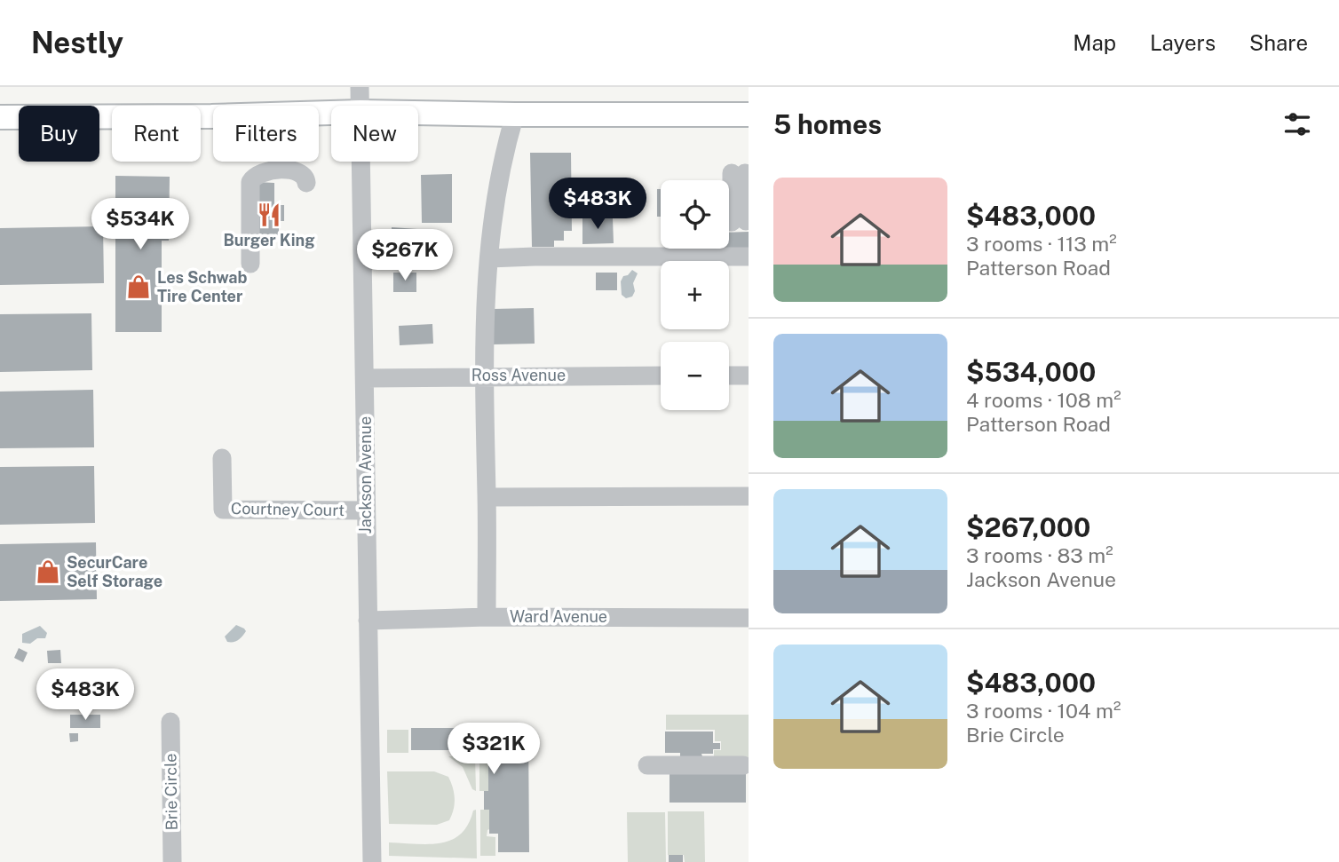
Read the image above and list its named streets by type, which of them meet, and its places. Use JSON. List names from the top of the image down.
{
  "streets": {
    "street": [
      "Ross Avenue",
      "Jackson Avenue",
      "Courtney Court",
      "Ward Avenue",
      "Brie Circle"
    ]
  },
  "crossings": [
    ["Ross Avenue", "Jackson Avenue"],
    ["Jackson Avenue", "Courtney Court"],
    ["Jackson Avenue", "Ward Avenue"]
  ],
  "places": {
    "restaurant": ["Burger King"],
    "shop": ["Les Schwab Tire Center", "SecurCare Self Storage"]
  },
  "page": {
    "header": "Nestly",
    "nav": ["Map", "Layers", "Share"],
    "heading": "5 homes",
    "chip": [
      "Buy",
      "Rent",
      "Filters",
      "New"
    ],
    "list": [
      {
        "name": "$483,000",
        "note": "3 rooms · 113 m² · Patterson Road"
      },
      {
        "name": "$534,000",
        "note": "4 rooms · 108 m² · Patterson Road"
      },
      {
        "name": "$267,000",
        "note": "3 rooms · 83 m² · Jackson Avenue"
      },
      {
        "name": "$483,000",
        "note": "3 rooms · 104 m² · Brie Circle"
      }
    ],
    "price": [
      "$483K",
      "$534K",
      "$267K",
      "$483K",
      "$321K"
    ],
    "map_buttons": ["+", "−"]
  }
}
